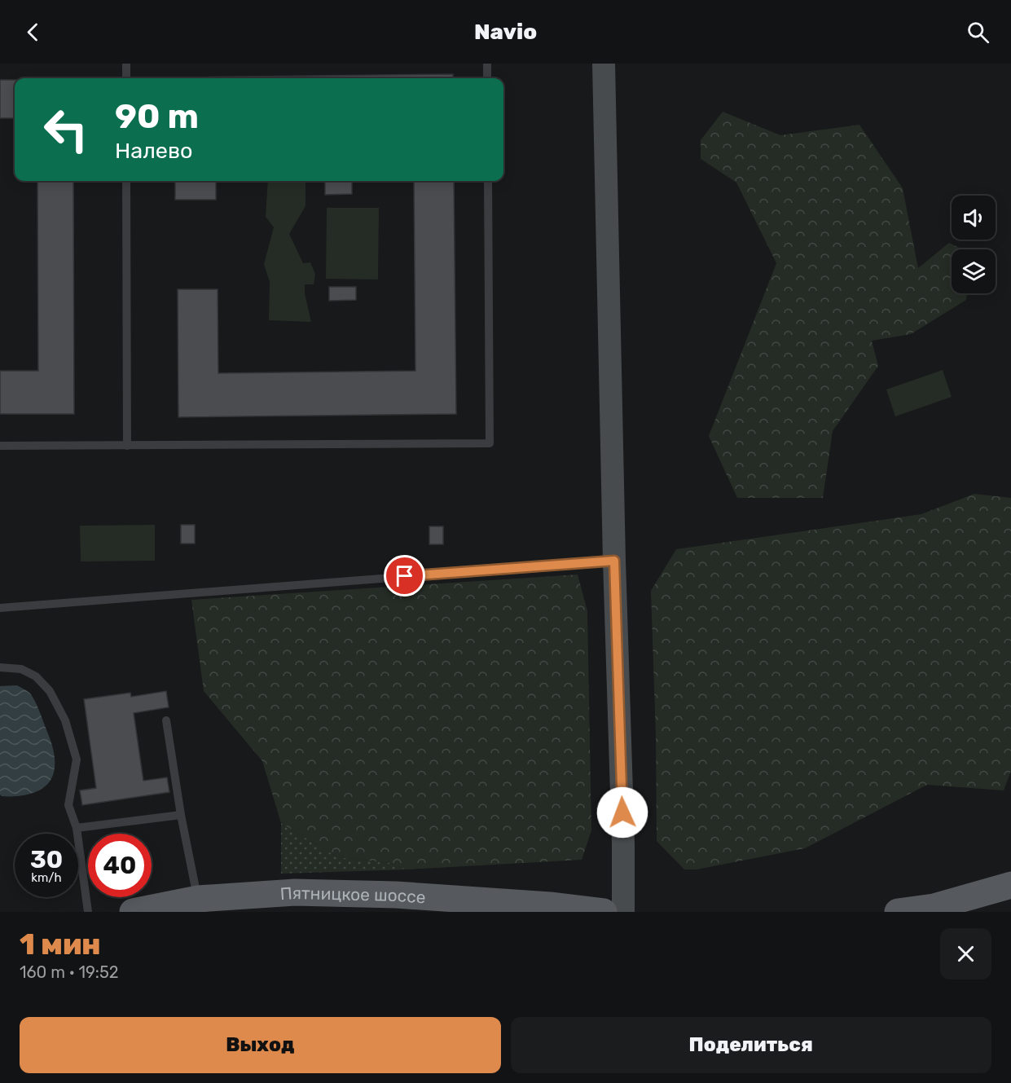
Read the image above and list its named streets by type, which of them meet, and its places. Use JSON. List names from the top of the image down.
{
  "streets": {
    "main road": ["Пятницкое шоссе"]
  },
  "page": {
    "header": "Navio",
    "turn": ["90 m", "Налево"],
    "speed": "30 km/h",
    "limit": "40",
    "heading": ["1 мин", "160 m · 19:52"],
    "buttons": ["Выход", "Поделиться"]
  }
}
